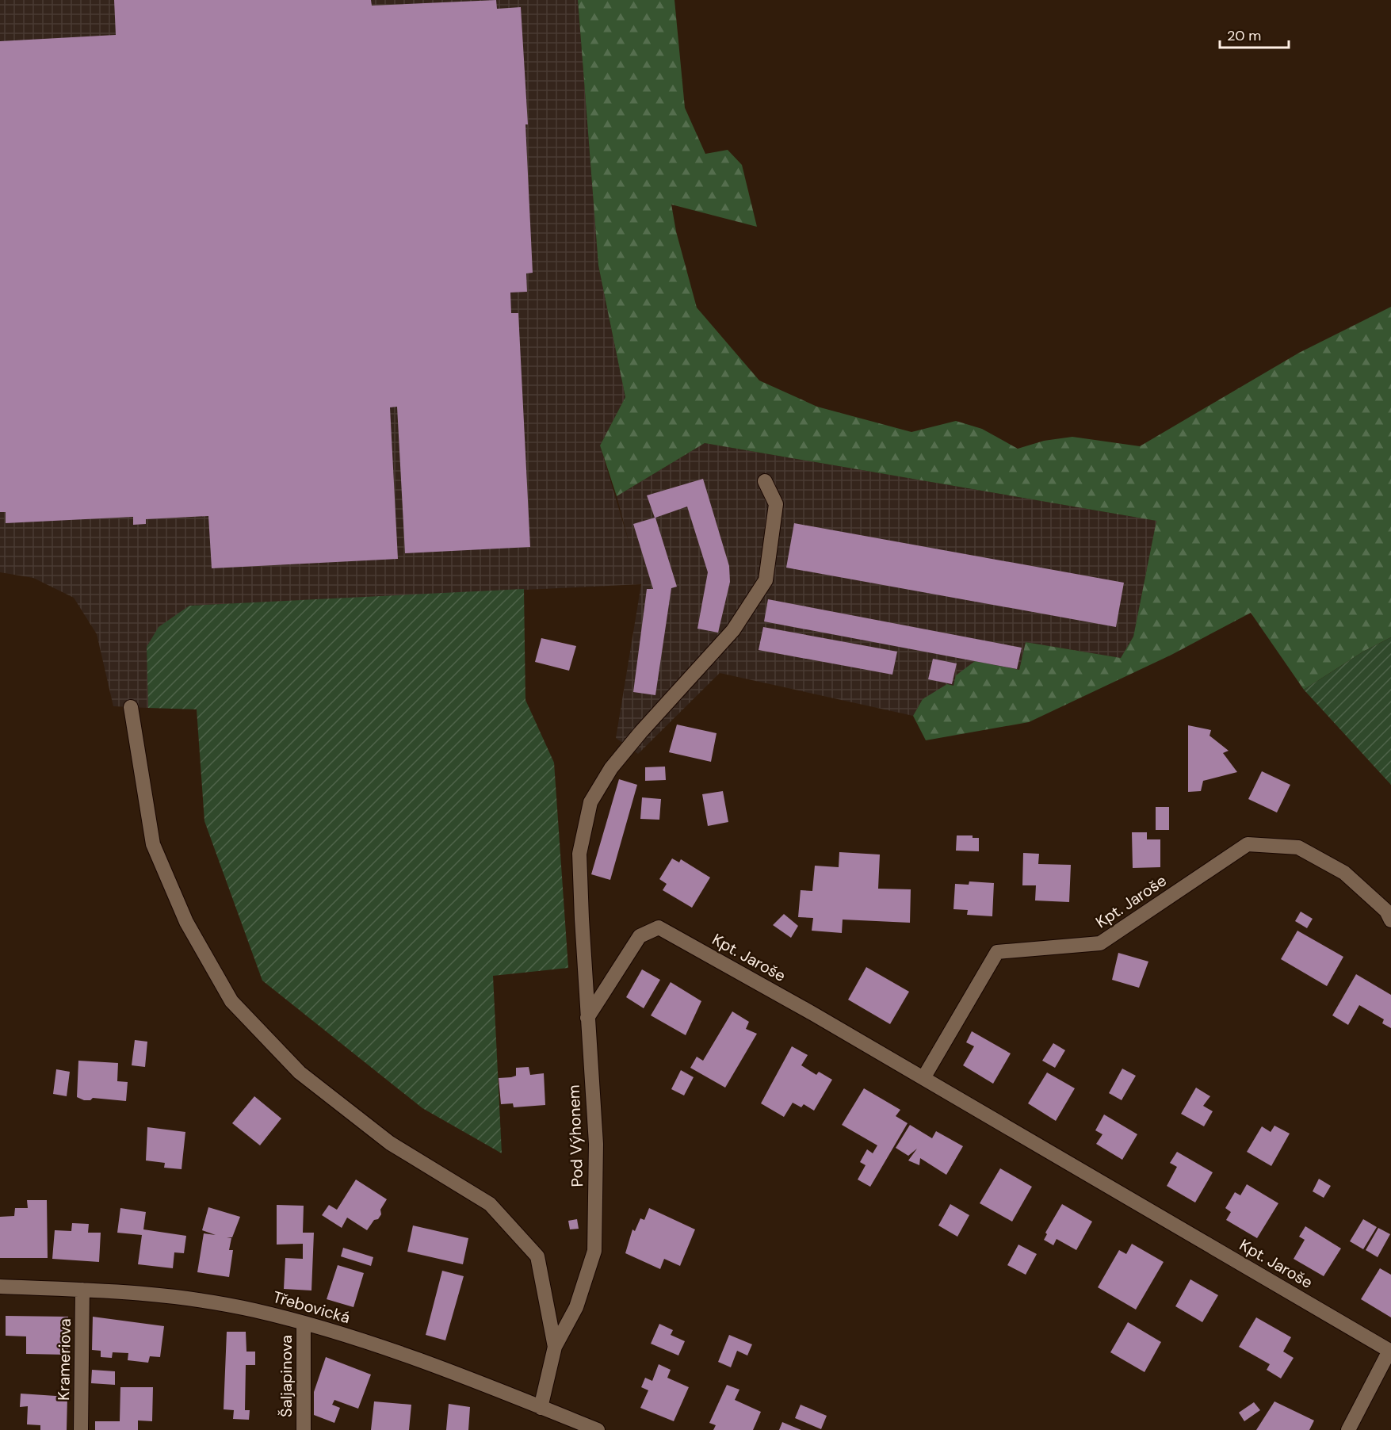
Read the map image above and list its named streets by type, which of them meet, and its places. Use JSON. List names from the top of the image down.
{
  "streets": {
    "street": [
      "Kpt. Jaroše",
      "Pod Výhonem",
      "Třebovická",
      "Krameriova",
      "Šaljapinova"
    ]
  },
  "crossings": [
    ["Kpt. Jaroše", "Pod Výhonem"],
    ["Pod Výhonem", "Třebovická"],
    ["Třebovická", "Krameriova"],
    ["Třebovická", "Šaljapinova"]
  ],
  "scale_bar": "20 m"
}
